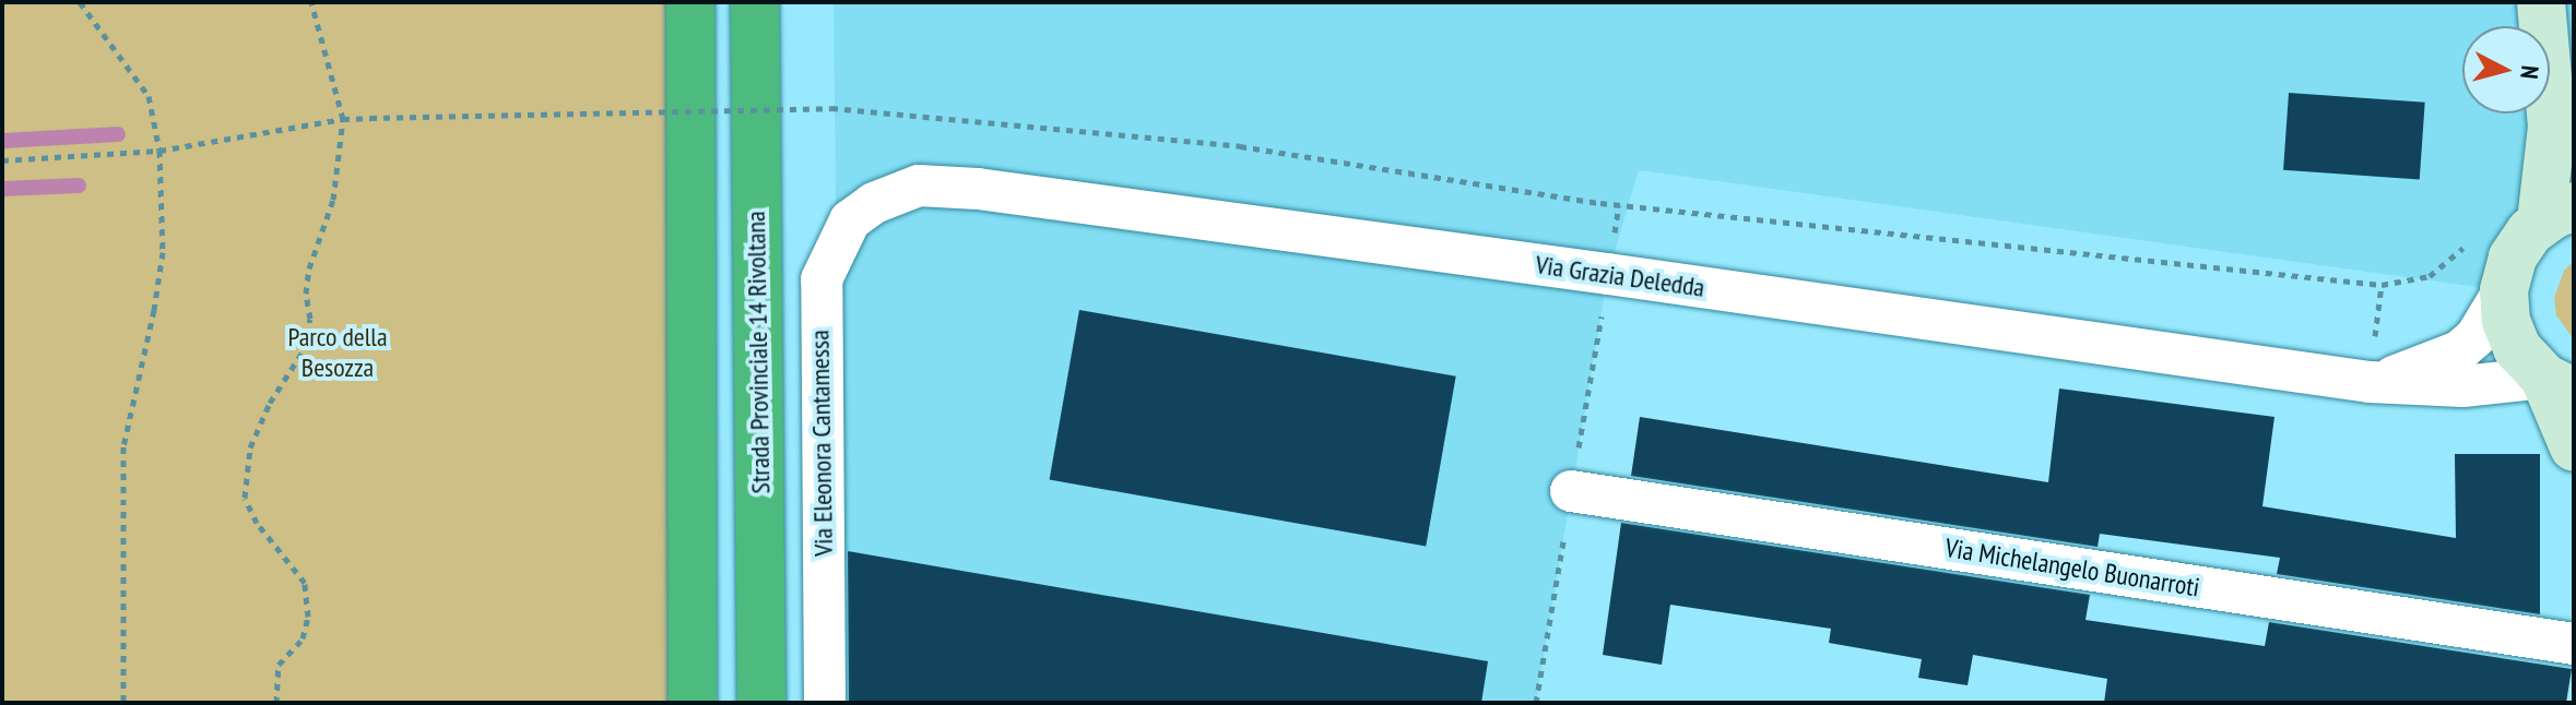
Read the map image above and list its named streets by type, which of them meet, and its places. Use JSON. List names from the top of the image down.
{
  "streets": {
    "highway": ["Strada Provinciale 14 Rivoltana"],
    "street": ["Via Grazia Deledda", "Via Eleonora Cantamessa", "Via Michelangelo Buonarroti"]
  },
  "crossings": [
    ["Via Grazia Deledda", "Via Eleonora Cantamessa"]
  ],
  "parks": ["Parco della Besozza"],
  "north": "right"
}
